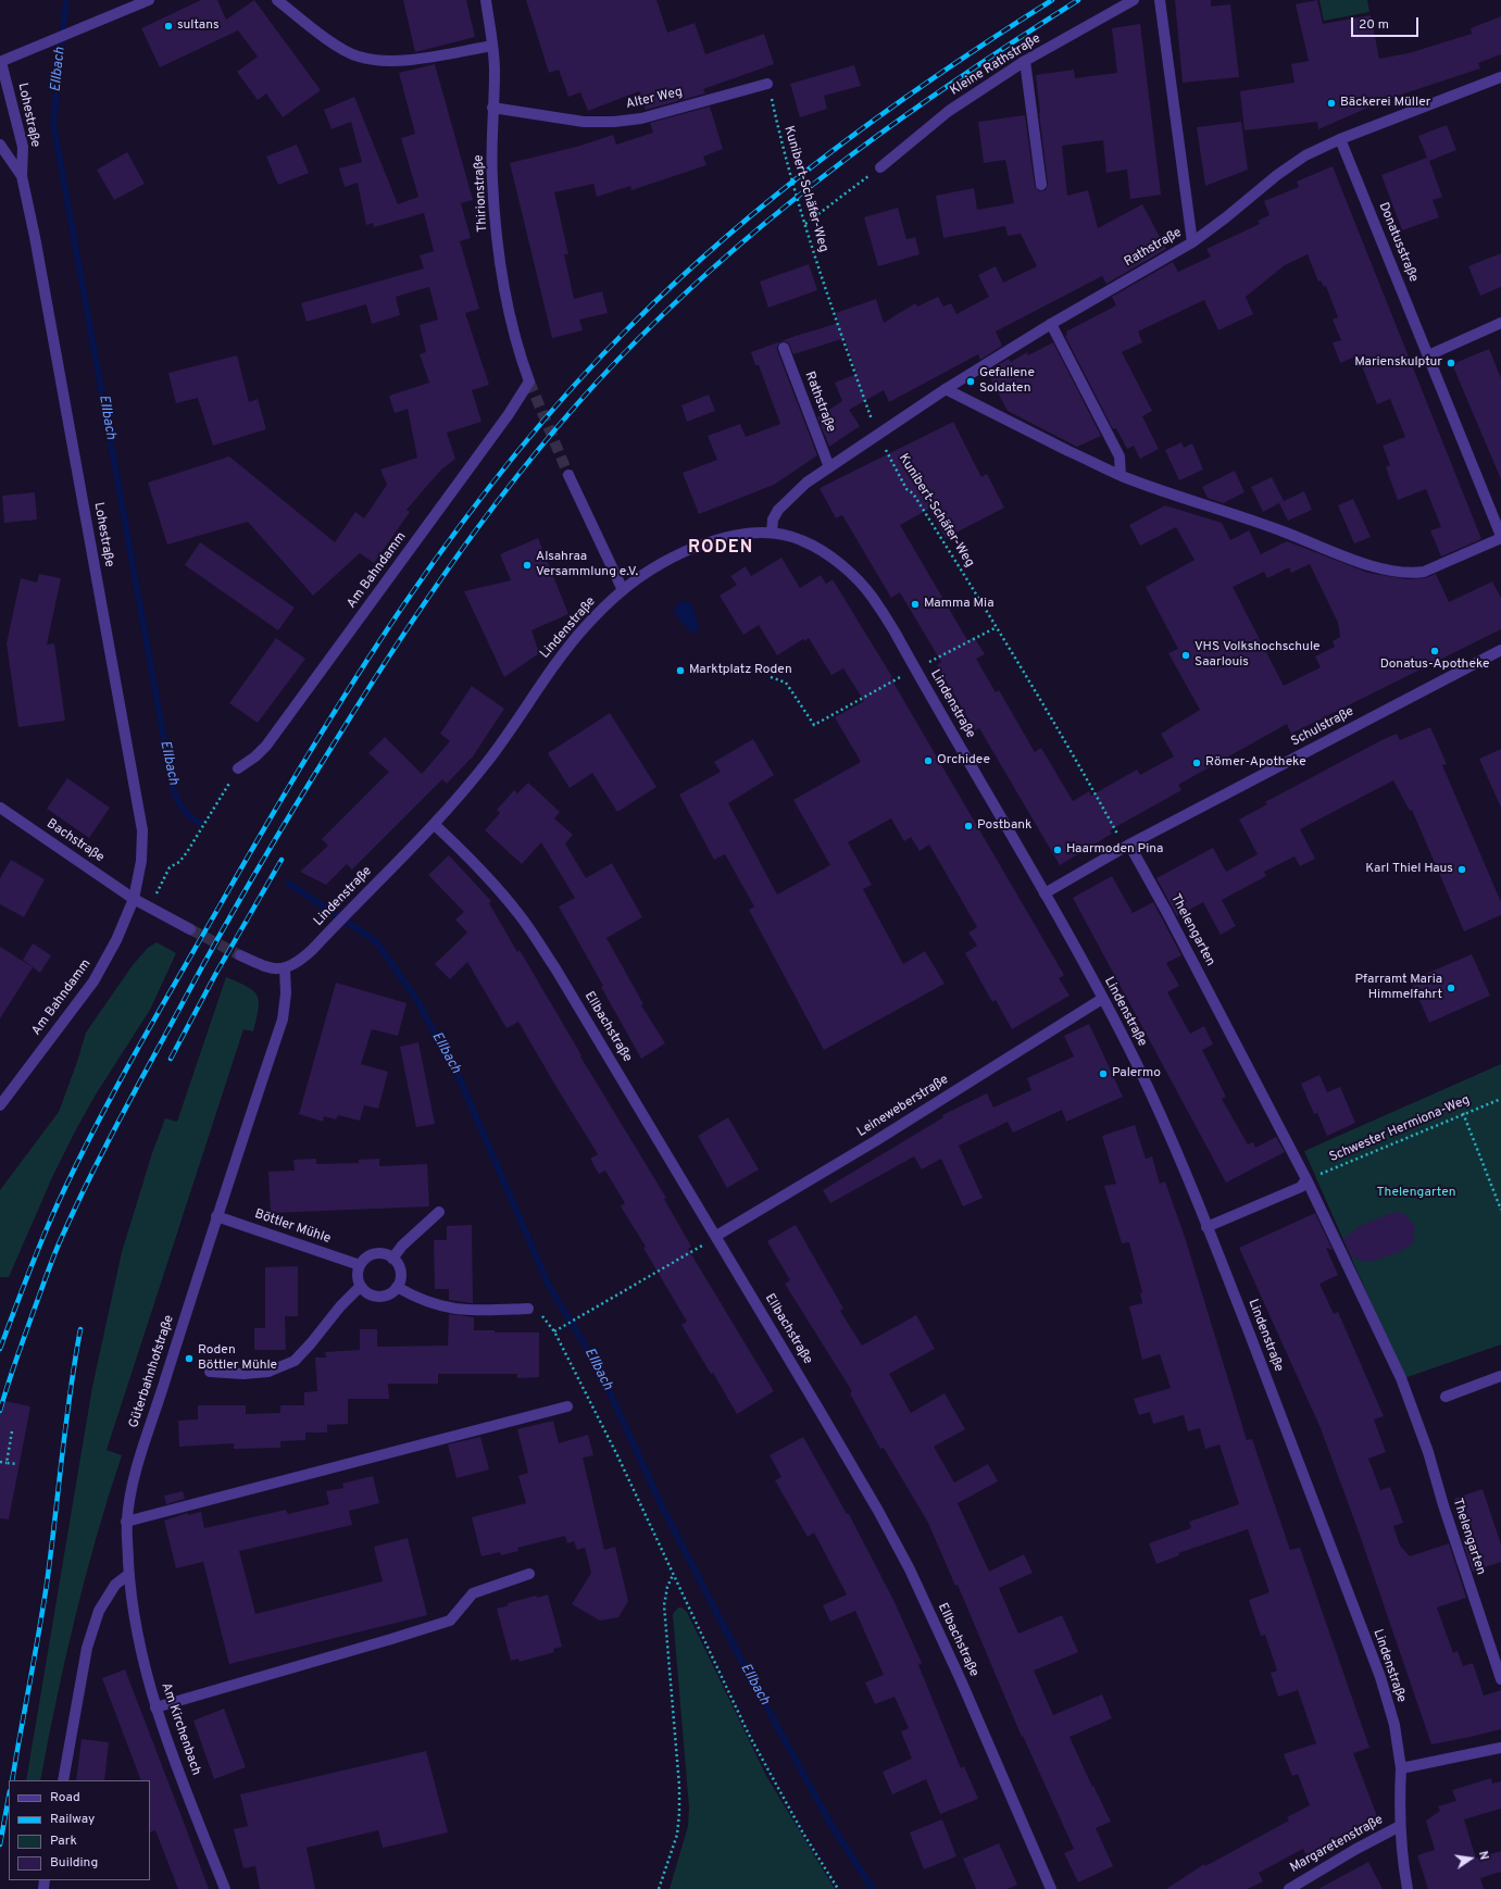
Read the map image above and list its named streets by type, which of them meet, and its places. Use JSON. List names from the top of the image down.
{
  "streets": {
    "street": [
      "Kleine Rathstraße",
      "Alter Weg",
      "Lohestraße",
      "Thirionstraße",
      "Donatusstraße",
      "Rathstraße",
      "Am Bahndamm",
      "Lindenstraße",
      "Schulstraße",
      "Bachstraße",
      "Thelengarten",
      "Ellbachstraße",
      "Leineweberstraße",
      "Böttler Mühle",
      "Güterbahnhofstraße",
      "Am Kirchenbach",
      "Margaretenstraße"
    ],
    "path": ["Kunibert-Schäfer-Weg", "Schwester Hermiona-Weg"]
  },
  "crossings": [
    ["Alter Weg", "Kunibert-Schäfer-Weg"],
    ["Alter Weg", "Thirionstraße"],
    ["Lohestraße", "Am Bahndamm"],
    ["Lohestraße", "Bachstraße"],
    ["Kunibert-Schäfer-Weg", "Rathstraße"],
    ["Kunibert-Schäfer-Weg", "Schulstraße"],
    ["Kunibert-Schäfer-Weg", "Thelengarten"],
    ["Thirionstraße", "Am Bahndamm"],
    ["Donatusstraße", "Rathstraße"],
    ["Rathstraße", "Lindenstraße"],
    ["Am Bahndamm", "Bachstraße"],
    ["Lindenstraße", "Schulstraße"],
    ["Lindenstraße", "Ellbachstraße"],
    ["Lindenstraße", "Leineweberstraße"],
    ["Lindenstraße", "Güterbahnhofstraße"],
    ["Lindenstraße", "Margaretenstraße"],
    ["Schulstraße", "Thelengarten"],
    ["Thelengarten", "Schwester Hermiona-Weg"],
    ["Ellbachstraße", "Leineweberstraße"],
    ["Böttler Mühle", "Güterbahnhofstraße"],
    ["Güterbahnhofstraße", "Am Kirchenbach"]
  ],
  "districts": ["RODEN"],
  "water": ["Ellbach"],
  "parks": ["Thelengarten"],
  "places": [
    "sultans",
    "Bäckerei Müller",
    "Marienskulptur",
    "Gefallene Soldaten",
    "Alsahraa Versammlung e.V.",
    "Mamma Mia",
    "Donatus-Apotheke",
    "VHS Volkshochschule Saarlouis",
    "Marktplatz Roden",
    "Orchidee",
    "Römer-Apotheke",
    "Postbank",
    "Haarmoden Pina",
    "Karl Thiel Haus",
    "Pfarramt Maria Himmelfahrt",
    "Palermo",
    "Roden Böttler Mühle"
  ],
  "legend": [
    "Road",
    "Railway",
    "Park",
    "Building"
  ],
  "scale_bar": "20 m",
  "north": "right"
}
